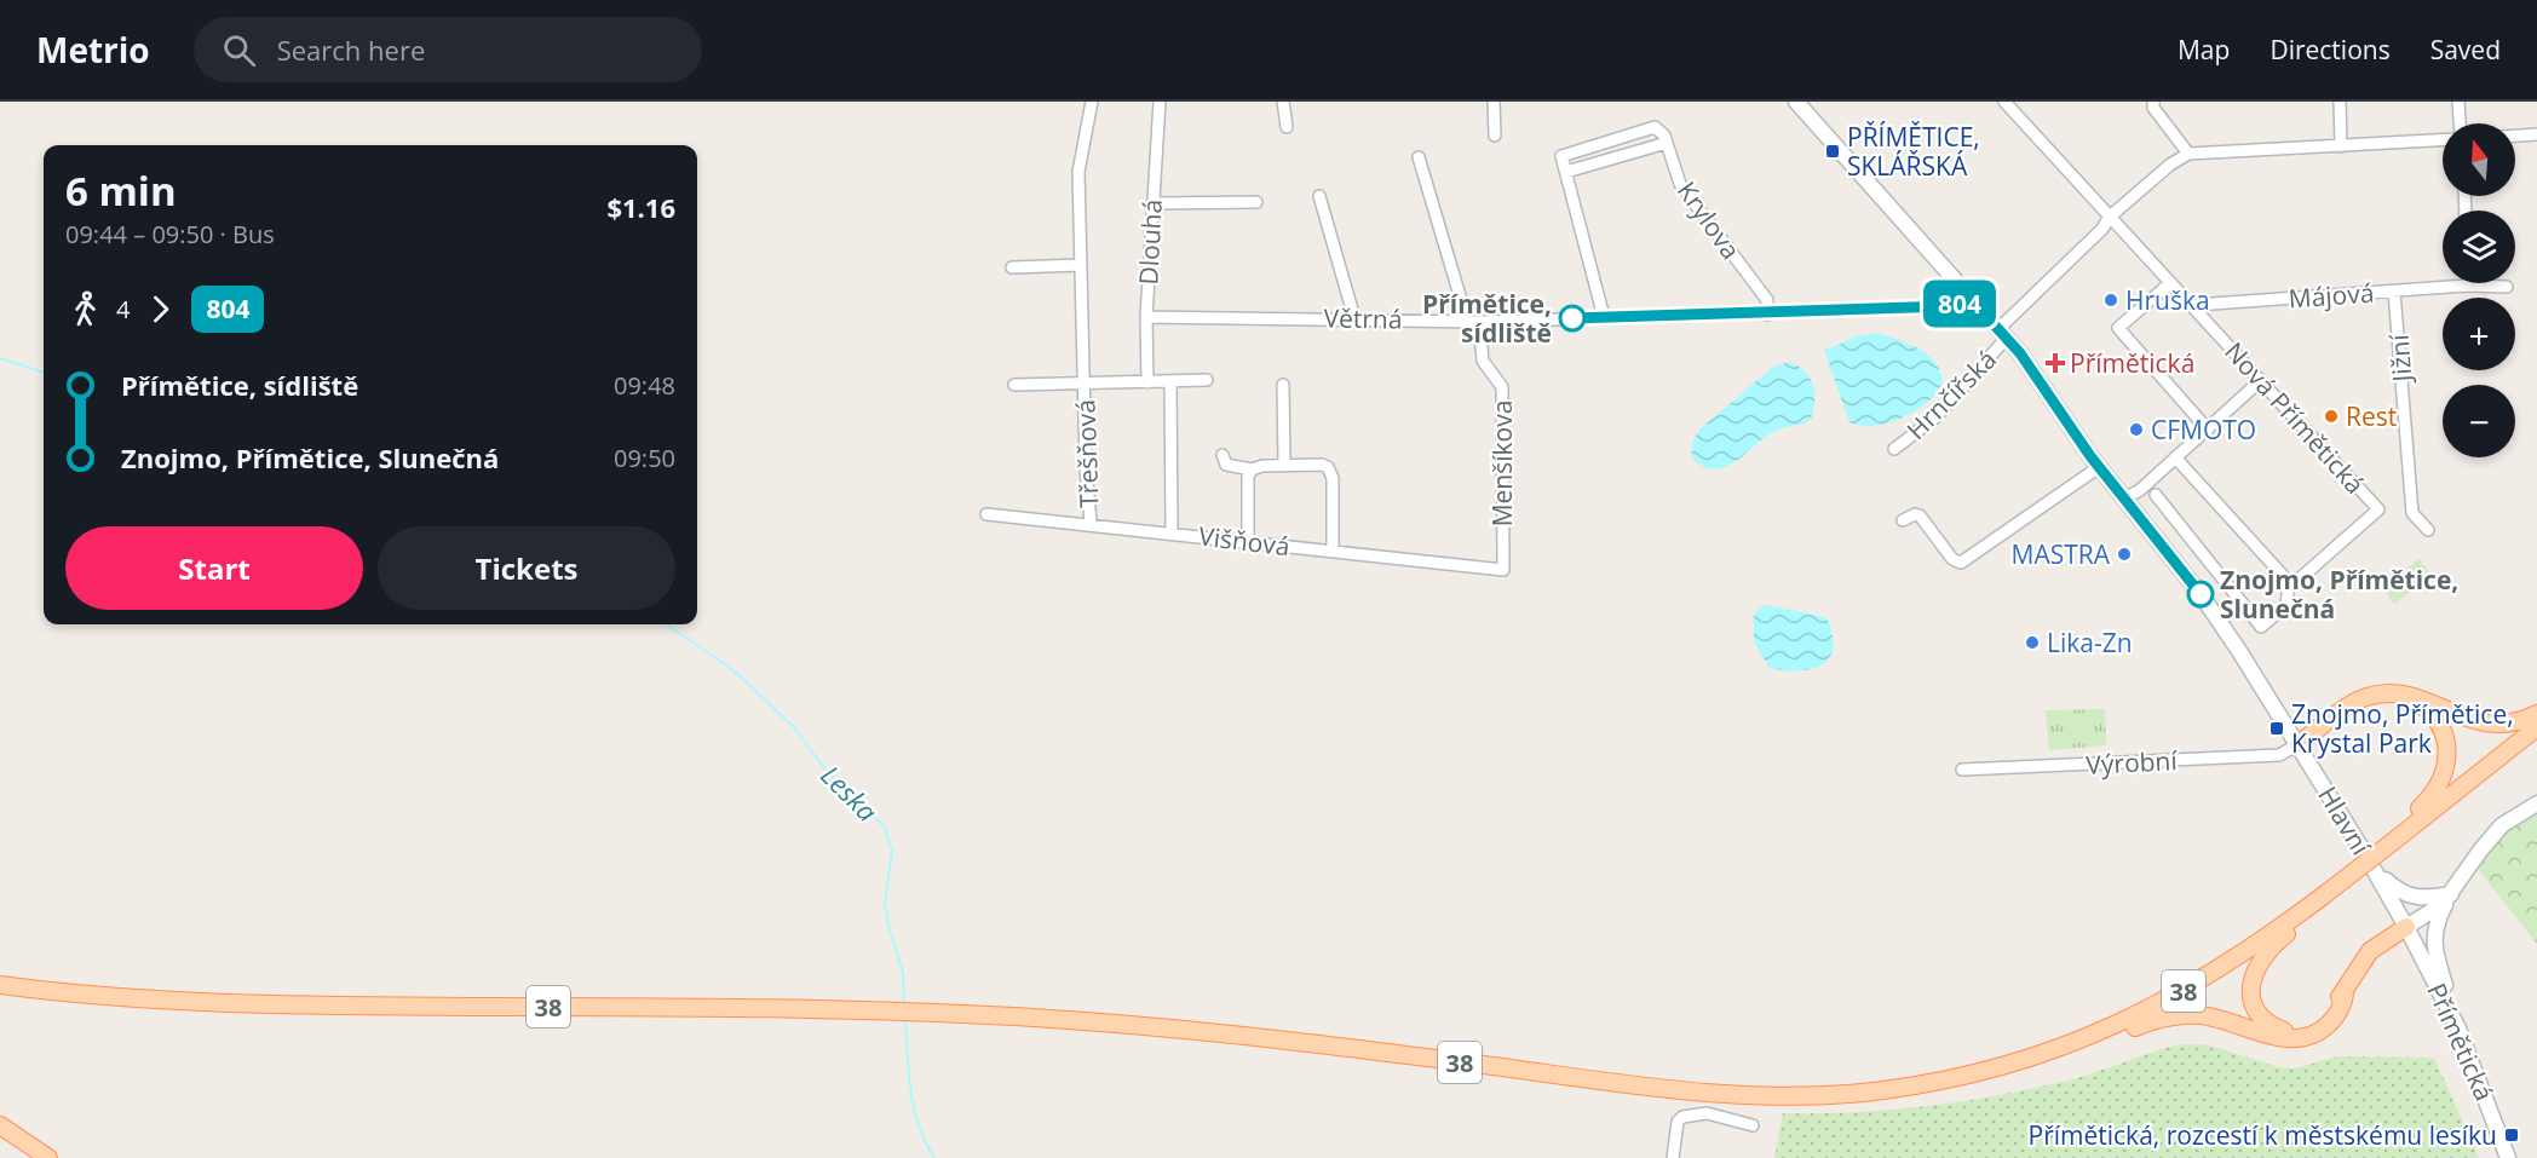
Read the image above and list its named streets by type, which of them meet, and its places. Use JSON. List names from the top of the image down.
{
  "streets": {
    "main road": ["Hlavní", "38", "Přímětická"],
    "street": [
      "Krylova",
      "Dlouhá",
      "Májová",
      "Větrná",
      "Jižní",
      "Hrnčířská",
      "Nová Přímětická",
      "Třešňová",
      "Menšíkova",
      "Višňová",
      "Výrobní"
    ]
  },
  "crossings": [
    ["Krylova", "Větrná"],
    ["Dlouhá", "Větrná"],
    ["Májová", "Jižní"],
    ["Májová", "Nová Přímětická"],
    ["Větrná", "Menšíkova"],
    ["Větrná", "Hlavní"],
    ["Hrnčířská", "Nová Přímětická"],
    ["Hrnčířská", "Hlavní"],
    ["Třešňová", "Višňová"],
    ["Menšíkova", "Višňová"],
    ["Výrobní", "Hlavní"],
    ["Hlavní", "Přímětická"]
  ],
  "water": ["Leska"],
  "places": {
    "transit": ["PŘÍMĚTICE, SKLÁŘSKÁ", "Znojmo, Přímětice, Krystal Park", "Přímětická, rozcestí k městskému lesíku"],
    "other": [
      "Hruška",
      "Přímětice, sídliště",
      "Rest",
      "CFMOTO",
      "MASTRA",
      "Znojmo, Přímětice, Slunečná",
      "Lika-Zn"
    ],
    "health": ["Přímětická"]
  },
  "lines": ["bus line 804"],
  "north": "top",
  "page": {
    "header": "Metrio",
    "search": "Search here",
    "nav": ["Map", "Directions", "Saved"],
    "on_map": "804",
    "map_buttons": ["+", "−"],
    "heading": ["6 min", "09:44 – 09:50 · Bus", "$1.16"],
    "legs": ["4", "804"],
    "list": [
      {
        "name": "Přímětice, sídliště",
        "value": "09:48"
      },
      {
        "name": "Znojmo, Přímětice, Slunečná",
        "value": "09:50"
      }
    ],
    "buttons": ["Start", "Tickets"]
  }
}
